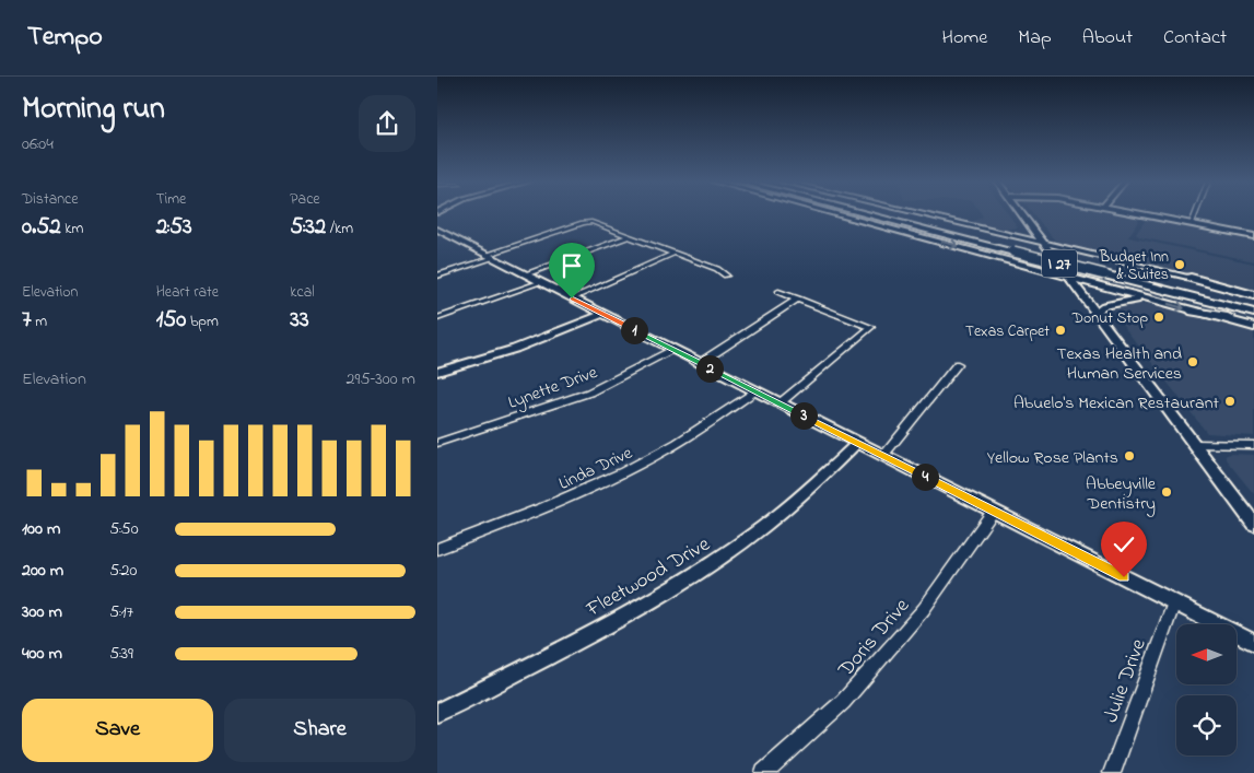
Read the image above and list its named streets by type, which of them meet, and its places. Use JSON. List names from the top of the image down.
{
  "streets": {
    "highway": ["I 27"],
    "street": [
      "Lynette Drive",
      "Linda Drive",
      "Fleetwood Drive",
      "Doris Drive",
      "Julie Drive"
    ]
  },
  "places": [
    "Budget Inn & Suites",
    "Donut Stop",
    "Texas Carpet",
    "Texas Health and Human Services",
    "Abuelo's Mexican Restaurant",
    "Yellow Rose Plants",
    "Abbeyville Dentistry"
  ],
  "north": "left",
  "page": {
    "header": "Tempo",
    "nav": [
      "Home",
      "Map",
      "About",
      "Contact"
    ],
    "heading": ["Morning run", "06:04"],
    "stats": [
      ["Distance", "0.52 km"],
      ["Time", "2:53"],
      ["Pace", "5:32 /km"],
      ["Elevation", "7 m"],
      ["Heart rate", "150 bpm"],
      ["kcal", "33"]
    ],
    "pins": [
      "1",
      "2",
      "3",
      "4"
    ],
    "chart": ["Elevation", "295–300 m"],
    "list": [
      {
        "name": "100 m",
        "note": "5:50"
      },
      {
        "name": "200 m",
        "note": "5:20"
      },
      {
        "name": "300 m",
        "note": "5:17"
      },
      {
        "name": "400 m",
        "note": "5:39"
      }
    ],
    "buttons": ["Save", "Share"]
  }
}
